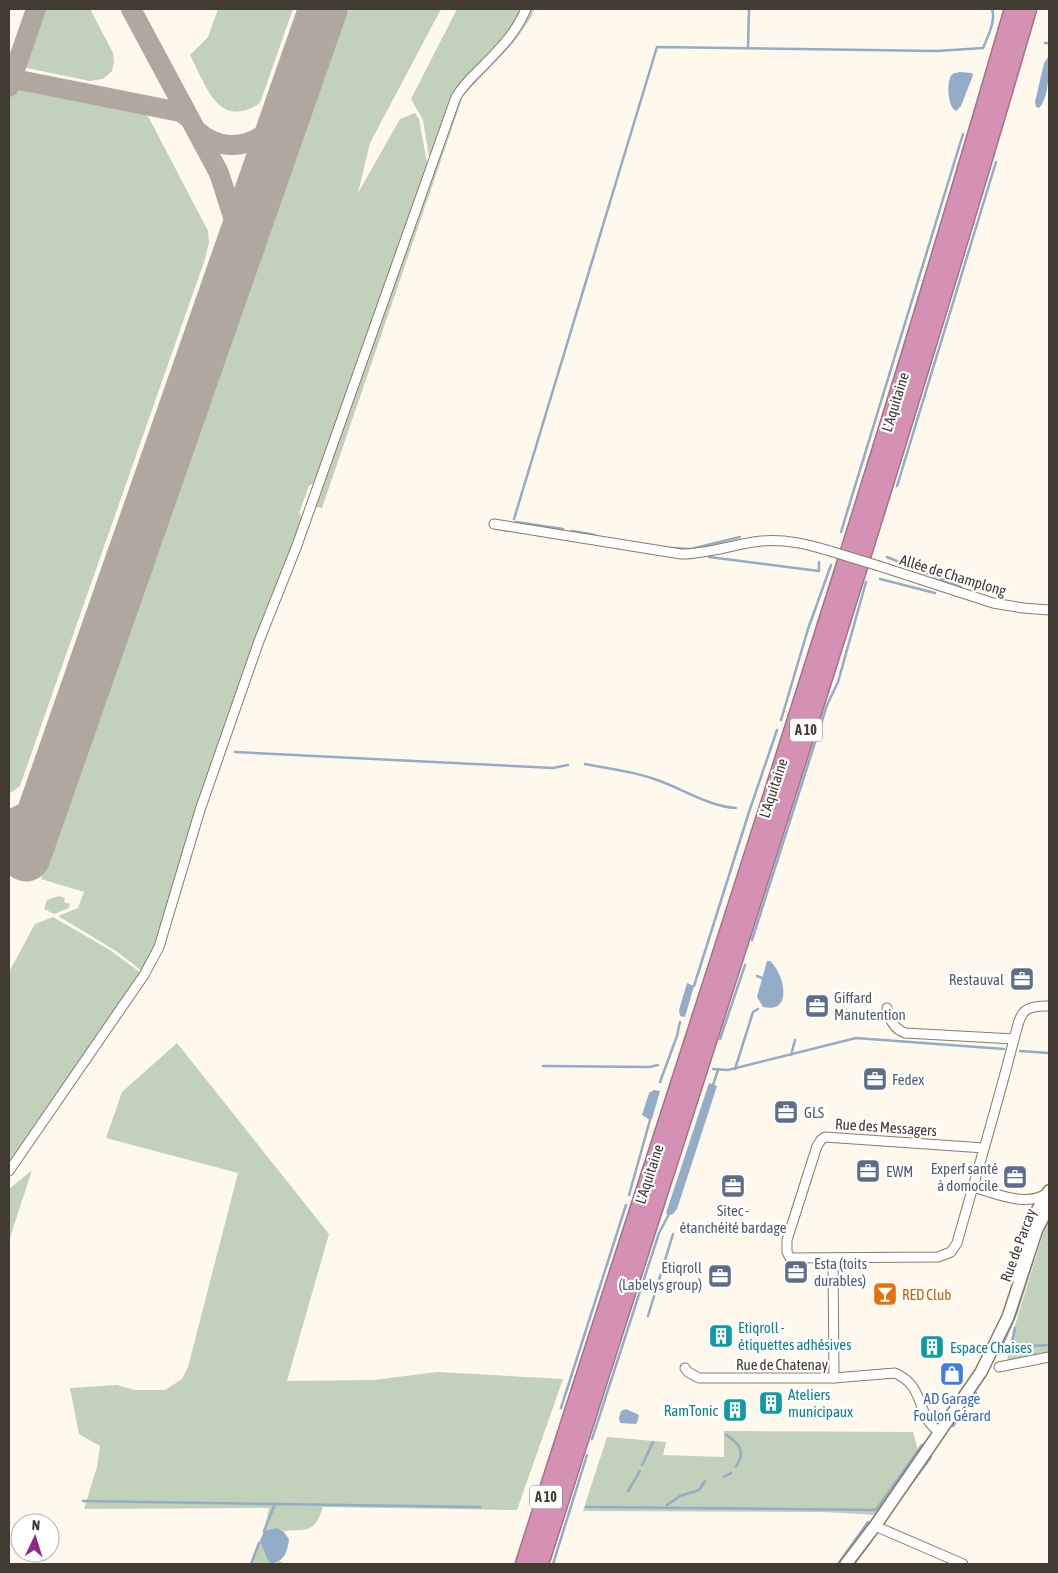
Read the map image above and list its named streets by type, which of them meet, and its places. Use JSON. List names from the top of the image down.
{
  "streets": {
    "highway": ["L'Aquitaine", "A 10"],
    "street": [
      "Allée de Champlong",
      "Rue des Messagers",
      "Rue de Parcay",
      "Rue de Chatenay"
    ]
  },
  "places": {
    "office": [
      "Restauval",
      "Giffard Manutention",
      "Fedex",
      "GLS",
      "EWM",
      "Experf santé à domocile",
      "Sitec - étanchéité bardage",
      "Esta (toits durables)",
      "Etiqroll (Labelys group)"
    ],
    "bar": ["RED Club"],
    "building": [
      "Etiqroll - étiquettes adhésives",
      "Espace Chaises",
      "Ateliers municipaux",
      "RamTonic"
    ],
    "shop": ["AD Garage Foulon Gérard"]
  },
  "north": "top"
}
